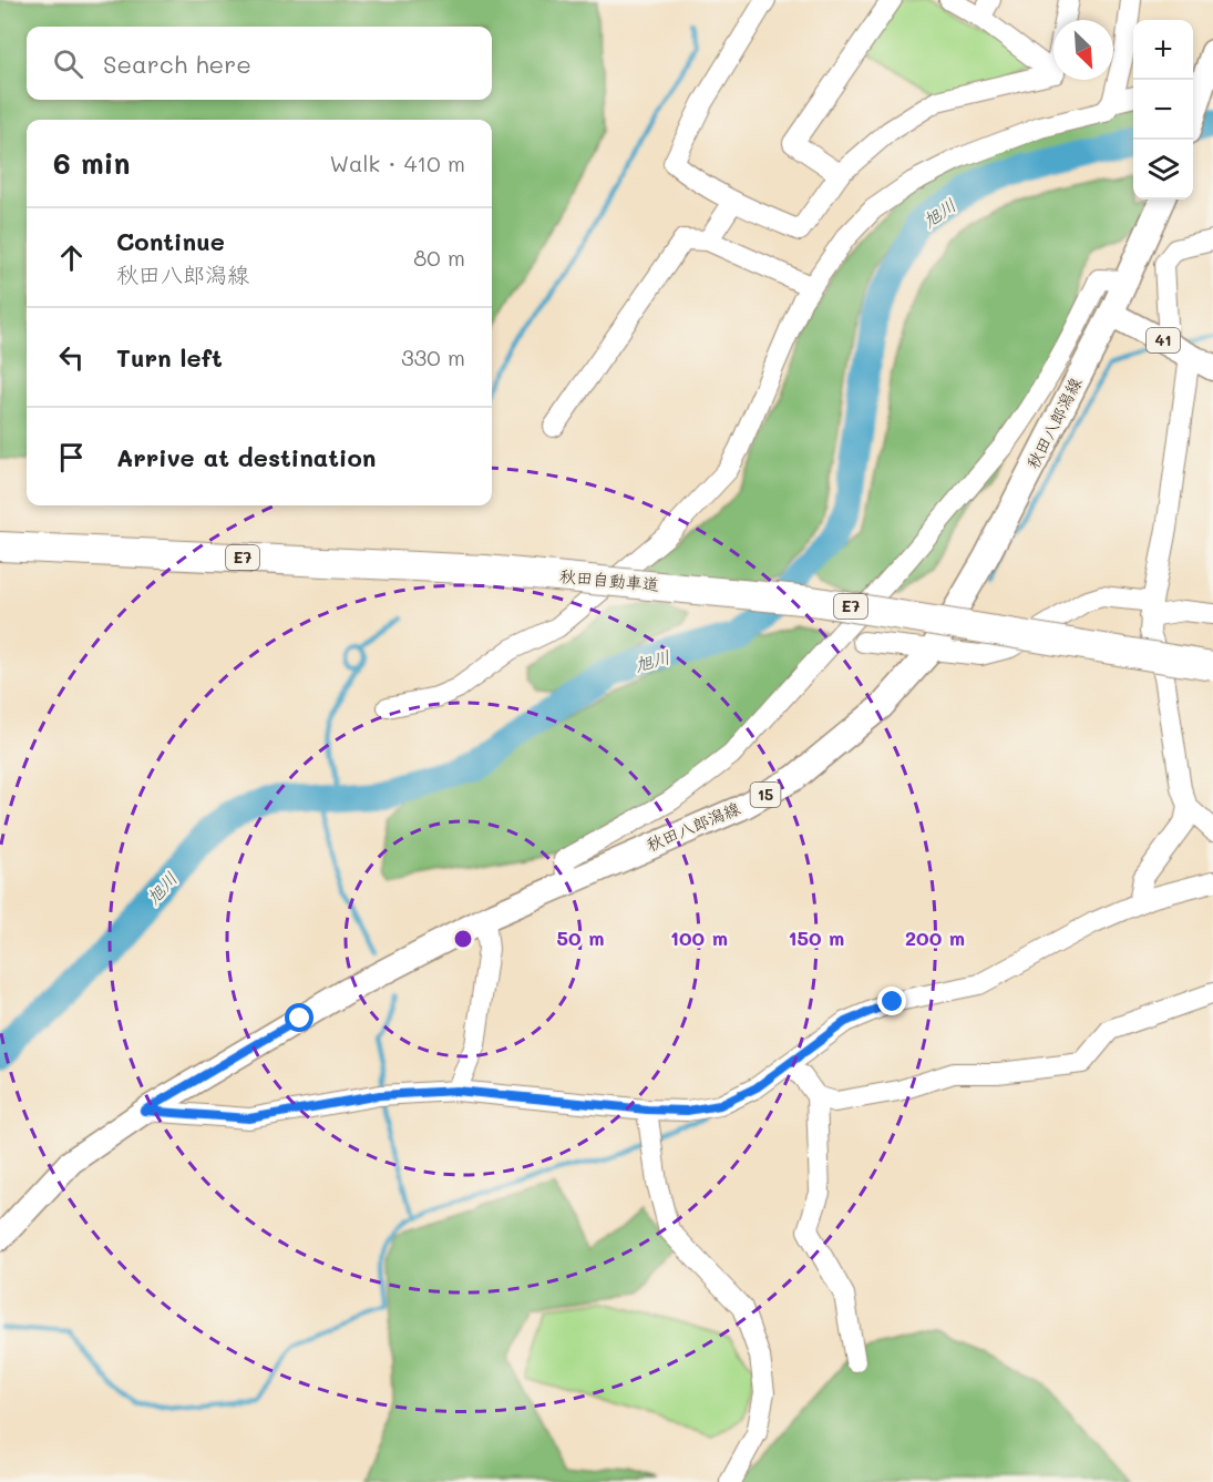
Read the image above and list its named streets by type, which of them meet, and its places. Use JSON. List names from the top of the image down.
{
  "streets": {
    "highway": ["E7", "秋田自動車道"],
    "main road": ["41", "秋田八郎潟線", "15"]
  },
  "crossings": [
    ["41", "秋田八郎潟線"]
  ],
  "water": ["旭川"],
  "north": "bottom right",
  "page": {
    "map_buttons": ["+", "−"],
    "search": "Search here",
    "heading": ["6 min", "Walk · 410 m"],
    "list": [
      ["Continue", "秋田八郎潟線", "80 m"],
      ["Turn left", "330 m"],
      "Arrive at destination"
    ]
  },
  "rings": [
    "50 m",
    "100 m",
    "150 m",
    "200 m"
  ]
}
